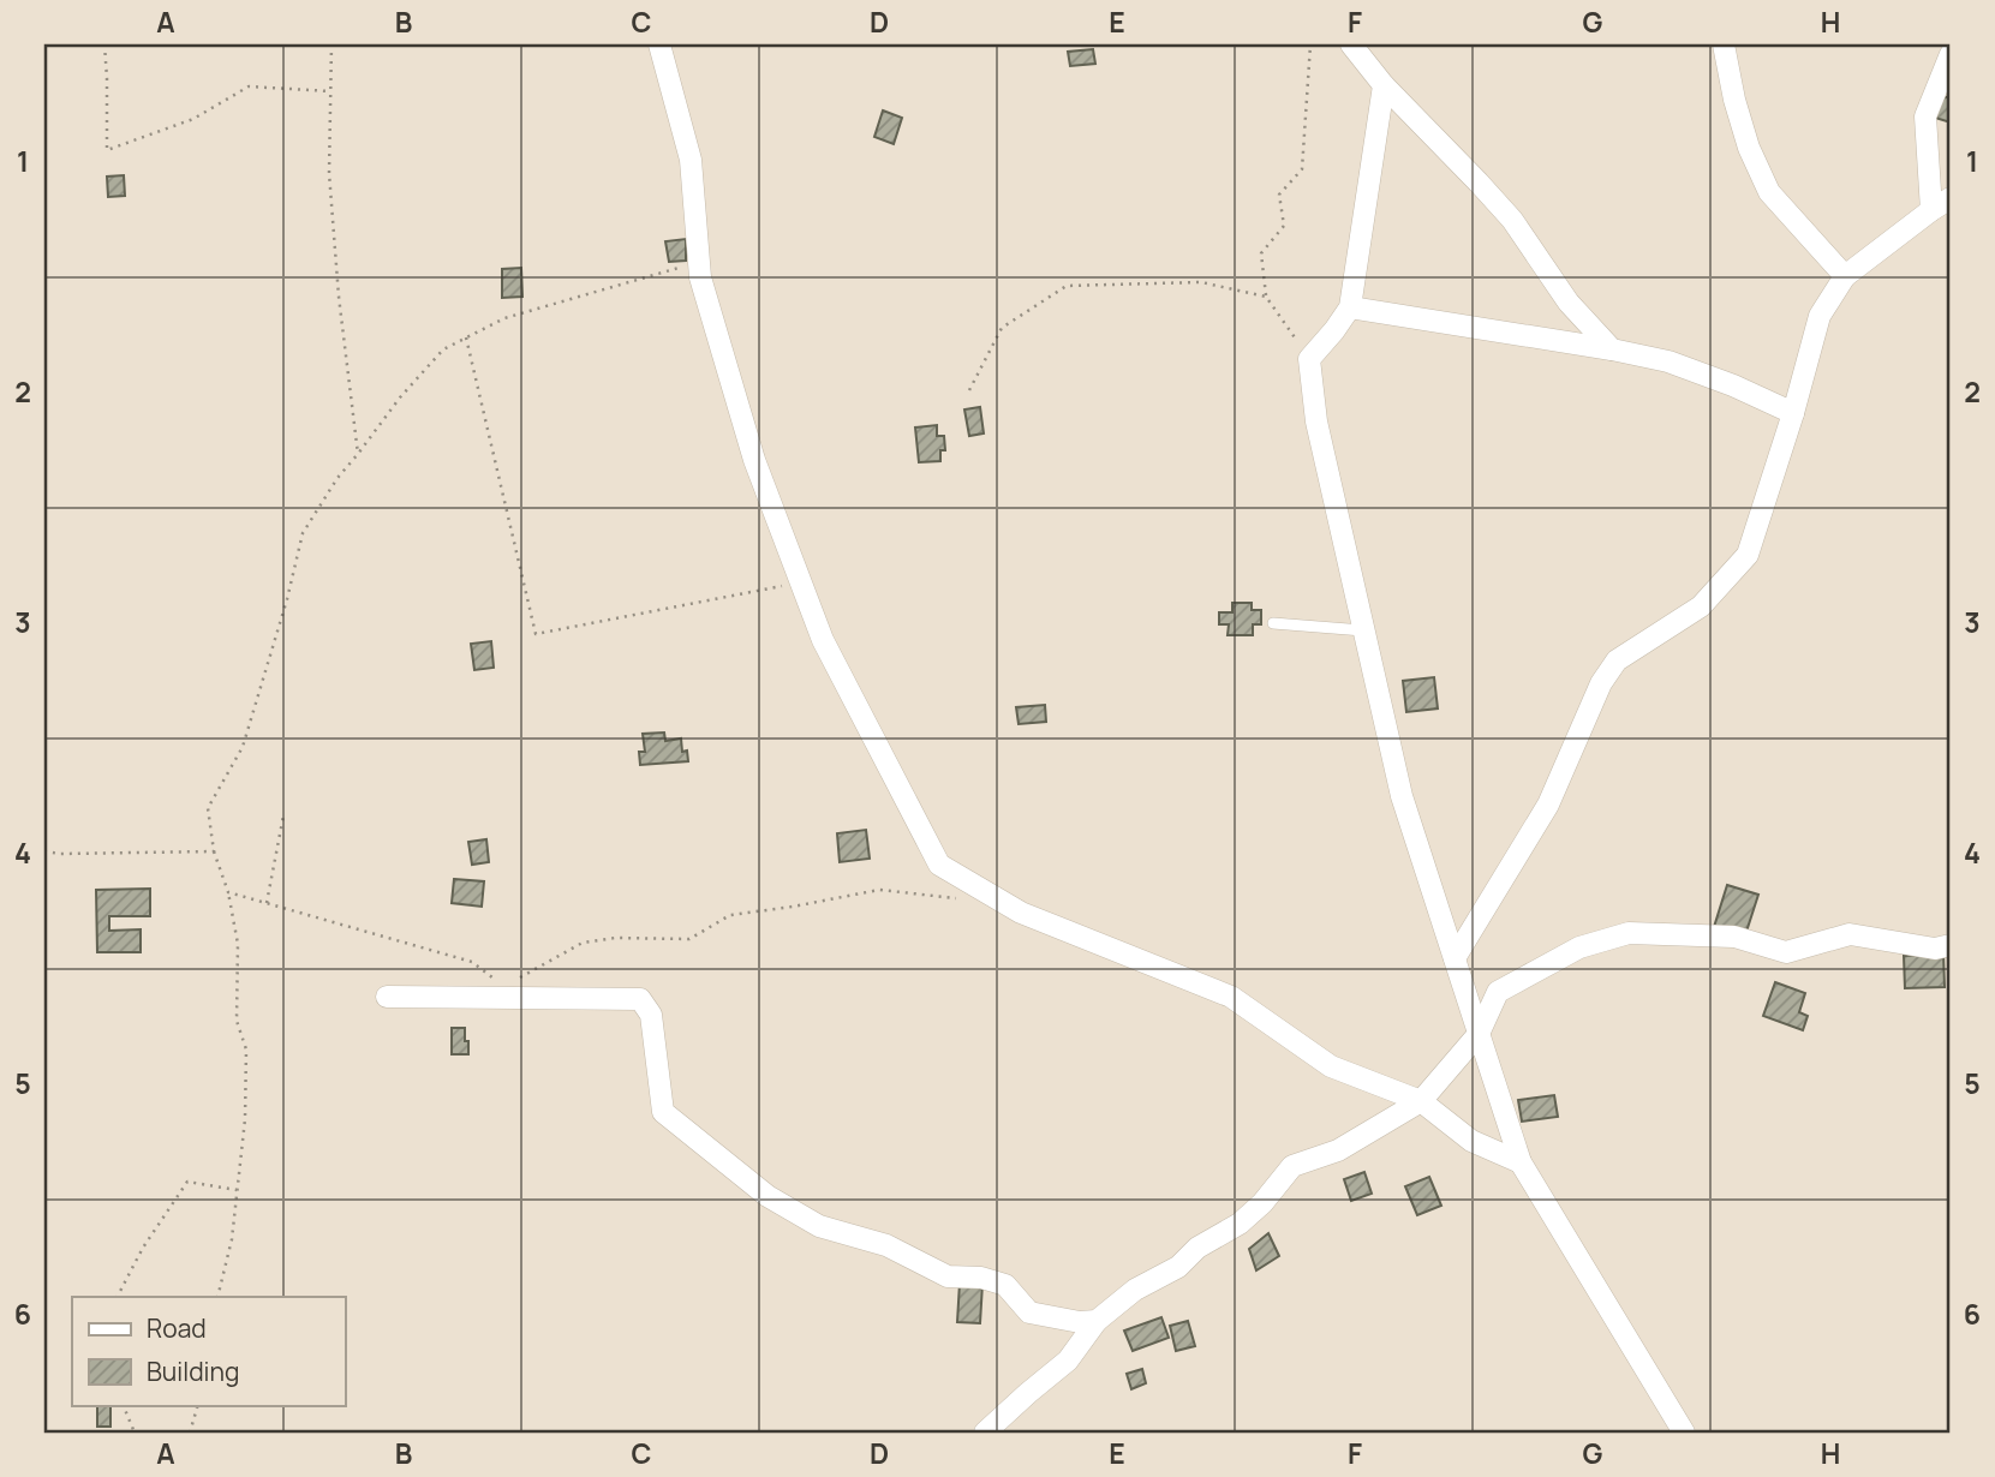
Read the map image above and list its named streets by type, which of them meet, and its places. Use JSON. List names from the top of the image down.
{
  "legend": ["Road", "Building"],
  "grid": {
    "columns": [
      "A",
      "B",
      "C",
      "D",
      "E",
      "F",
      "G",
      "H"
    ],
    "rows": [
      "1",
      "2",
      "3",
      "4",
      "5",
      "6"
    ]
  }
}
